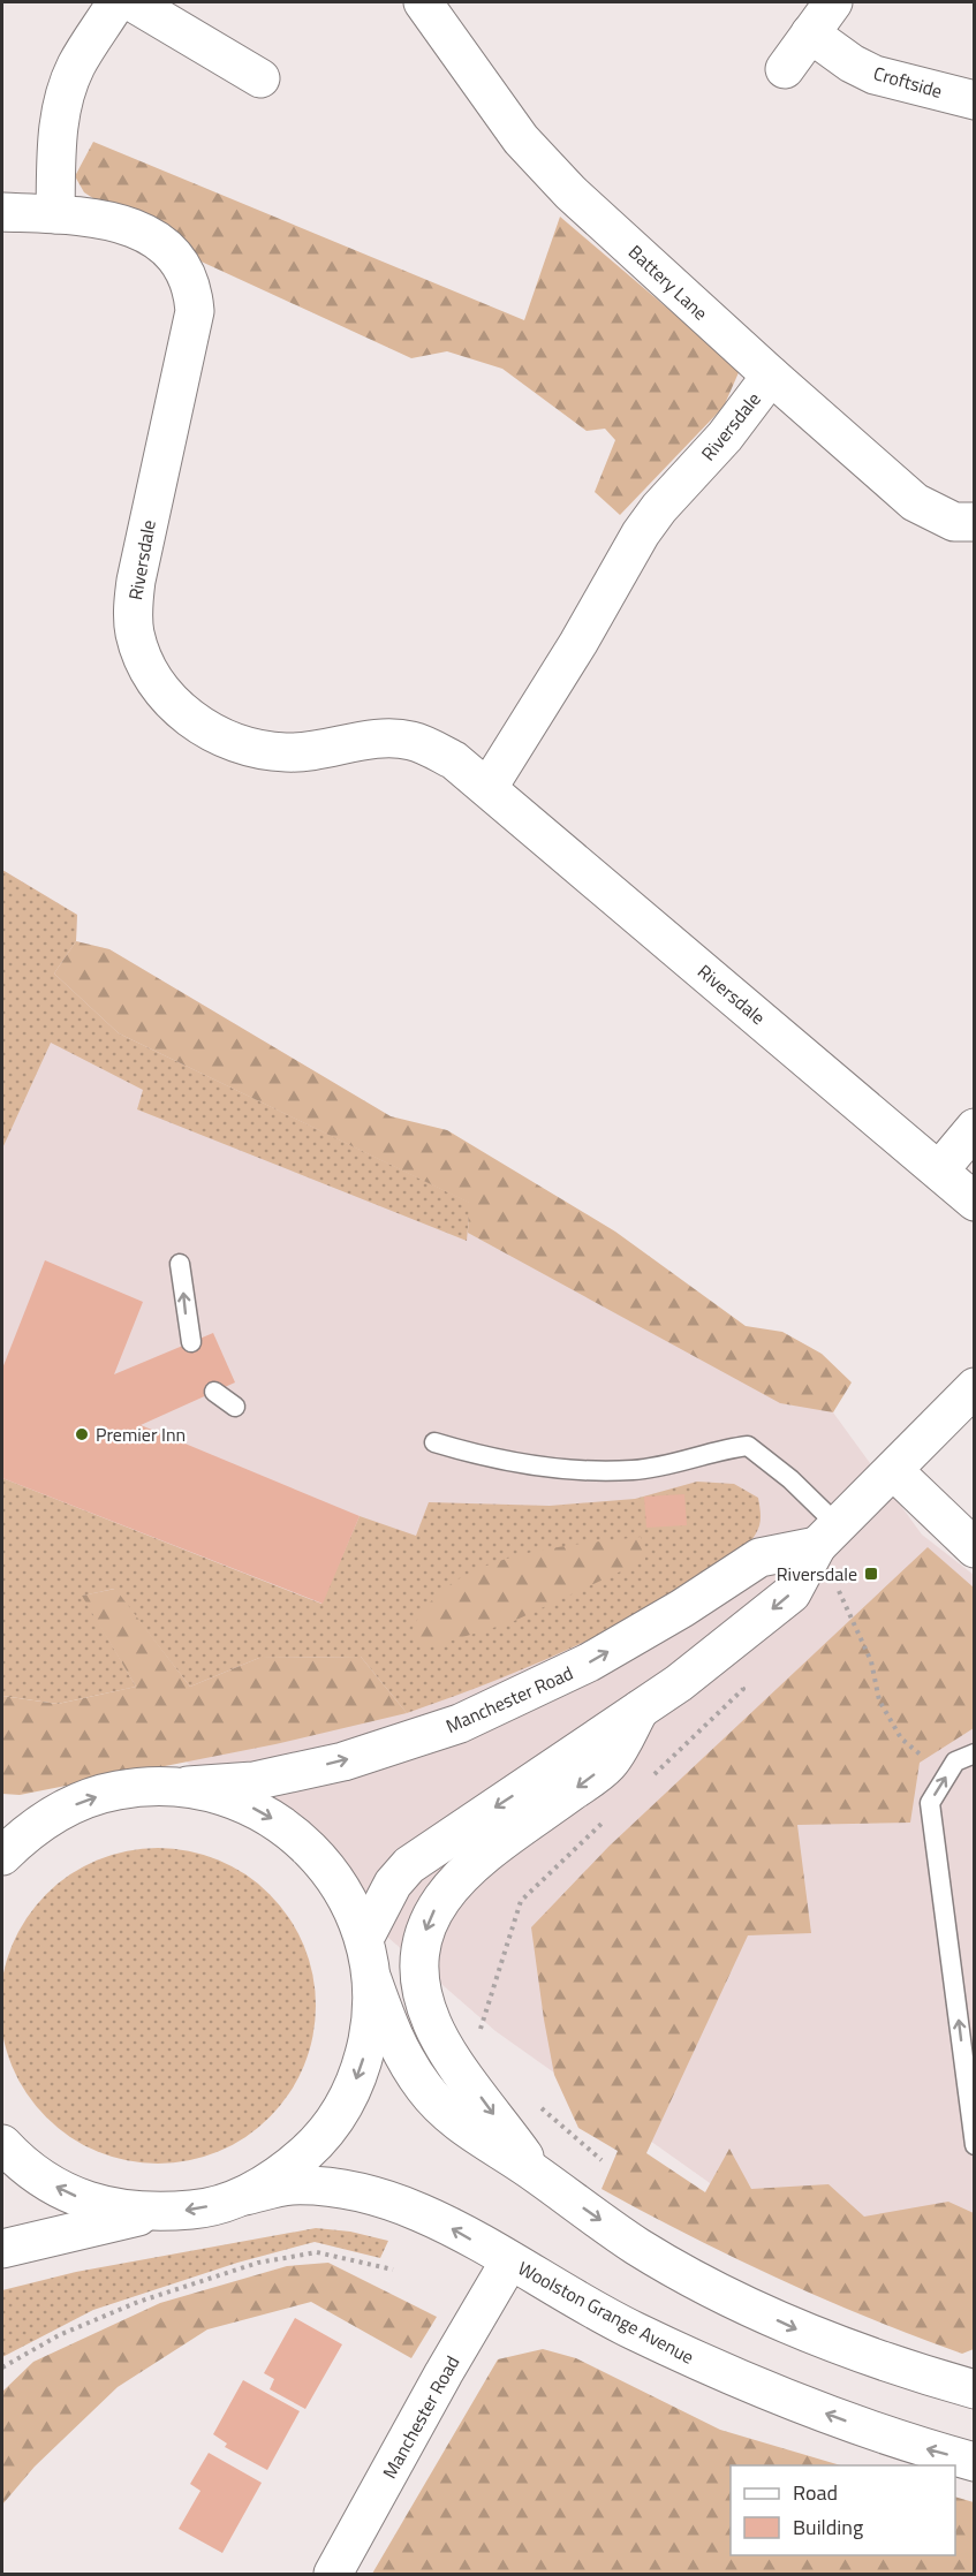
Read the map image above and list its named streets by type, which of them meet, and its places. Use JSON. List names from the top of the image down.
{
  "streets": {
    "main road": [
      "Croftside",
      "Battery Lane",
      "Riversdale",
      "Manchester Road",
      "Woolston Grange Avenue"
    ]
  },
  "crossings": [
    ["Battery Lane", "Riversdale"],
    ["Manchester Road", "Woolston Grange Avenue"]
  ],
  "places": {
    "other": ["Premier Inn"],
    "transit": ["Riversdale"]
  },
  "legend": ["Road", "Building"]
}
